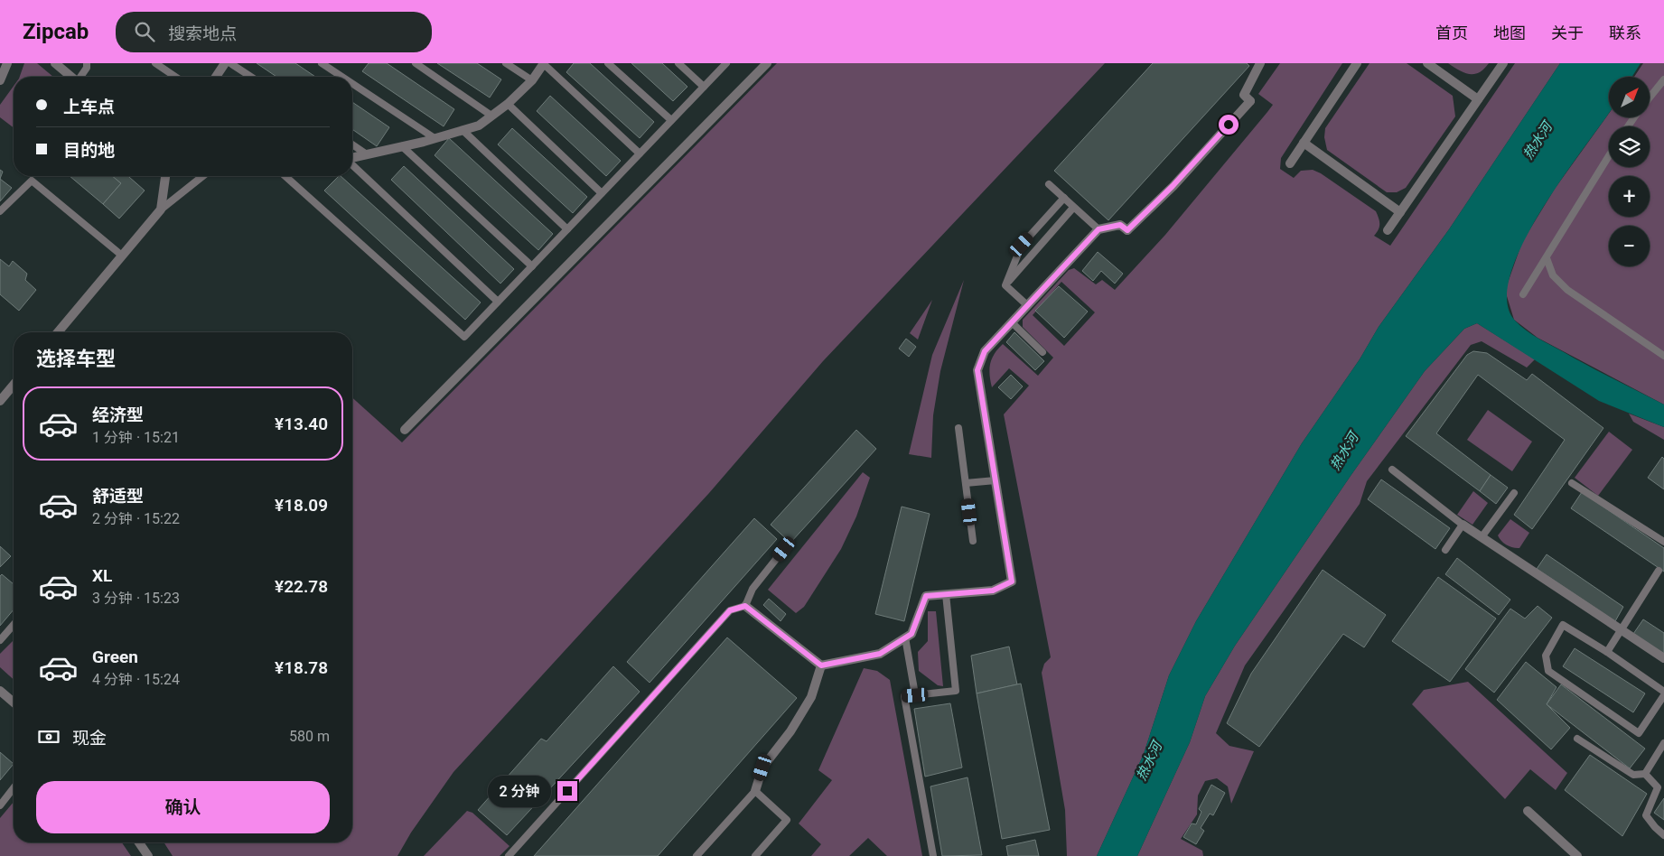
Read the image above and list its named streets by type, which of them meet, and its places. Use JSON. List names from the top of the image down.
{
  "water": ["热水河"],
  "north": "top right",
  "page": {
    "header": "Zipcab",
    "search": "搜索地点",
    "nav": [
      "首页",
      "地图",
      "关于",
      "联系"
    ],
    "map_buttons": ["+", "−"],
    "banner": ["上车点", "目的地"],
    "heading": "选择车型",
    "list": [
      {
        "name": "经济型",
        "note": "1 分钟 · 15:21",
        "value": "¥13.40"
      },
      {
        "name": "舒适型",
        "note": "2 分钟 · 15:22",
        "value": "¥18.09"
      },
      {
        "name": "XL",
        "note": "3 分钟 · 15:23",
        "value": "¥22.78"
      },
      {
        "name": "Green",
        "note": "4 分钟 · 15:24",
        "value": "¥18.78"
      }
    ],
    "pay": ["现金", "580 m"],
    "buttons": "确认",
    "bubble": "2 分钟"
  }
}
